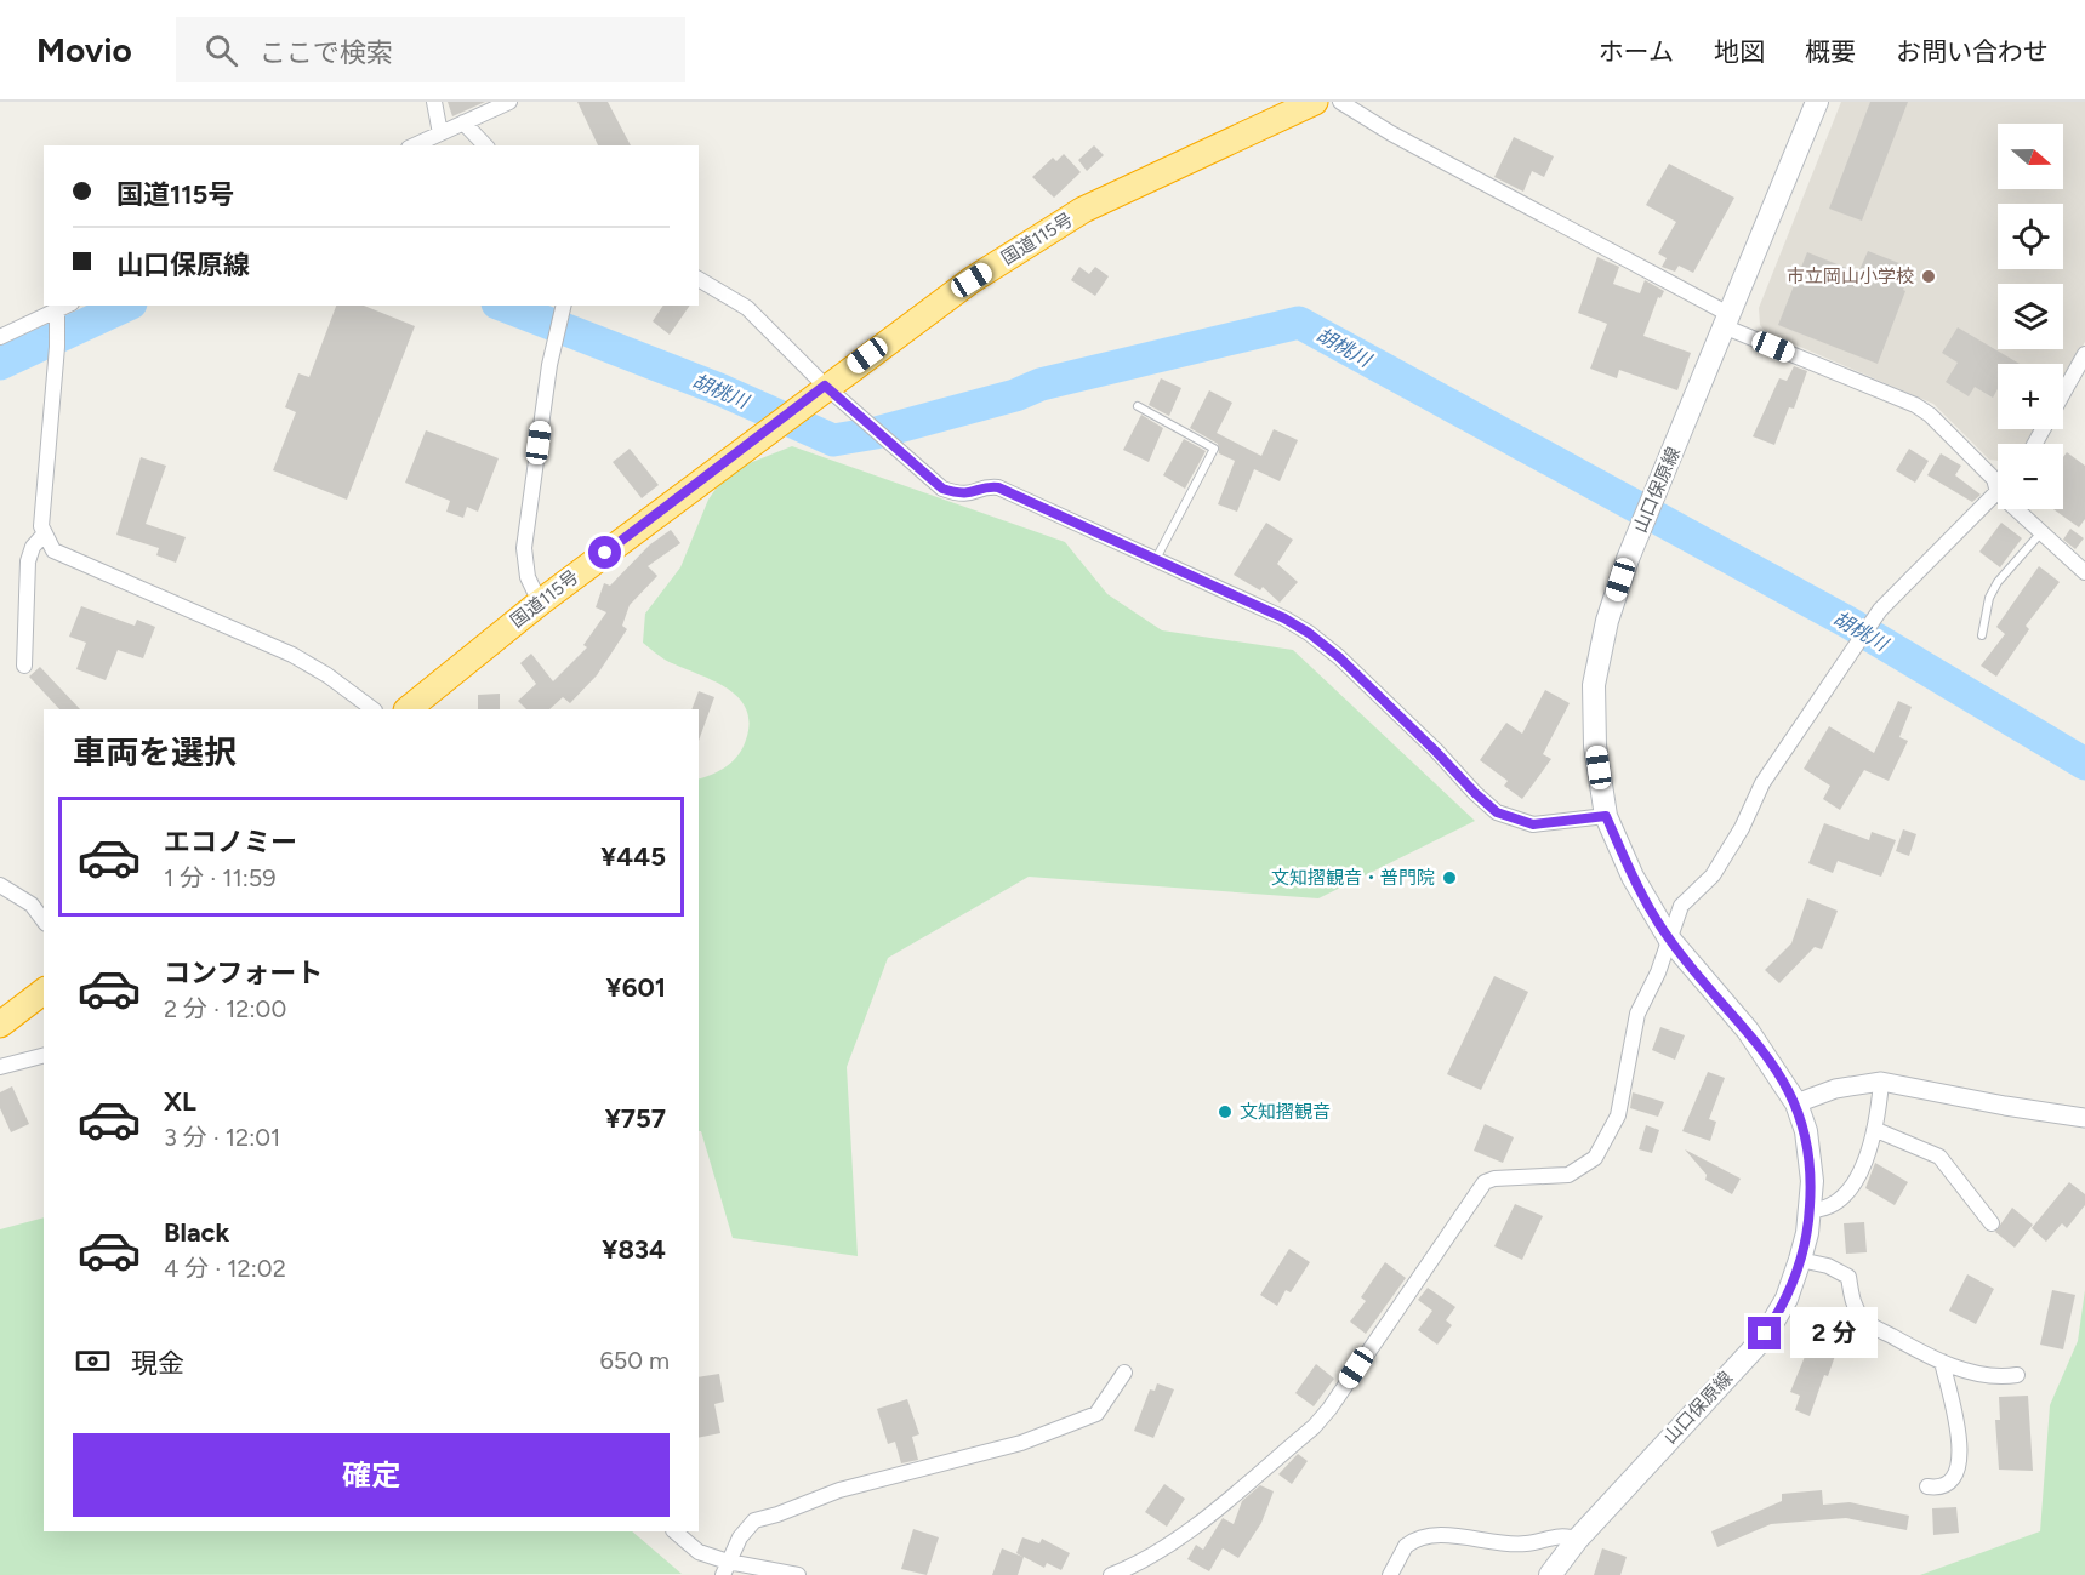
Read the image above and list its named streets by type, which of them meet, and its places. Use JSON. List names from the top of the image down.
{
  "streets": {
    "highway": ["国道115号"],
    "main road": ["山口保原線"]
  },
  "water": ["胡桃川"],
  "places": ["市立岡山小学校", "文知摺観音・普門院", "文知摺観音"],
  "north": "right",
  "page": {
    "header": "Movio",
    "search": "ここで検索",
    "nav": [
      "ホーム",
      "地図",
      "概要",
      "お問い合わせ"
    ],
    "map_buttons": ["+", "−"],
    "banner": ["国道115号", "山口保原線"],
    "heading": "車両を選択",
    "list": [
      {
        "name": "エコノミー",
        "note": "1 分 · 11:59",
        "value": "¥445"
      },
      {
        "name": "コンフォート",
        "note": "2 分 · 12:00",
        "value": "¥601"
      },
      {
        "name": "XL",
        "note": "3 分 · 12:01",
        "value": "¥757"
      },
      {
        "name": "Black",
        "note": "4 分 · 12:02",
        "value": "¥834"
      }
    ],
    "bubble": "2 分",
    "pay": ["現金", "650 m"],
    "buttons": "確定"
  }
}
